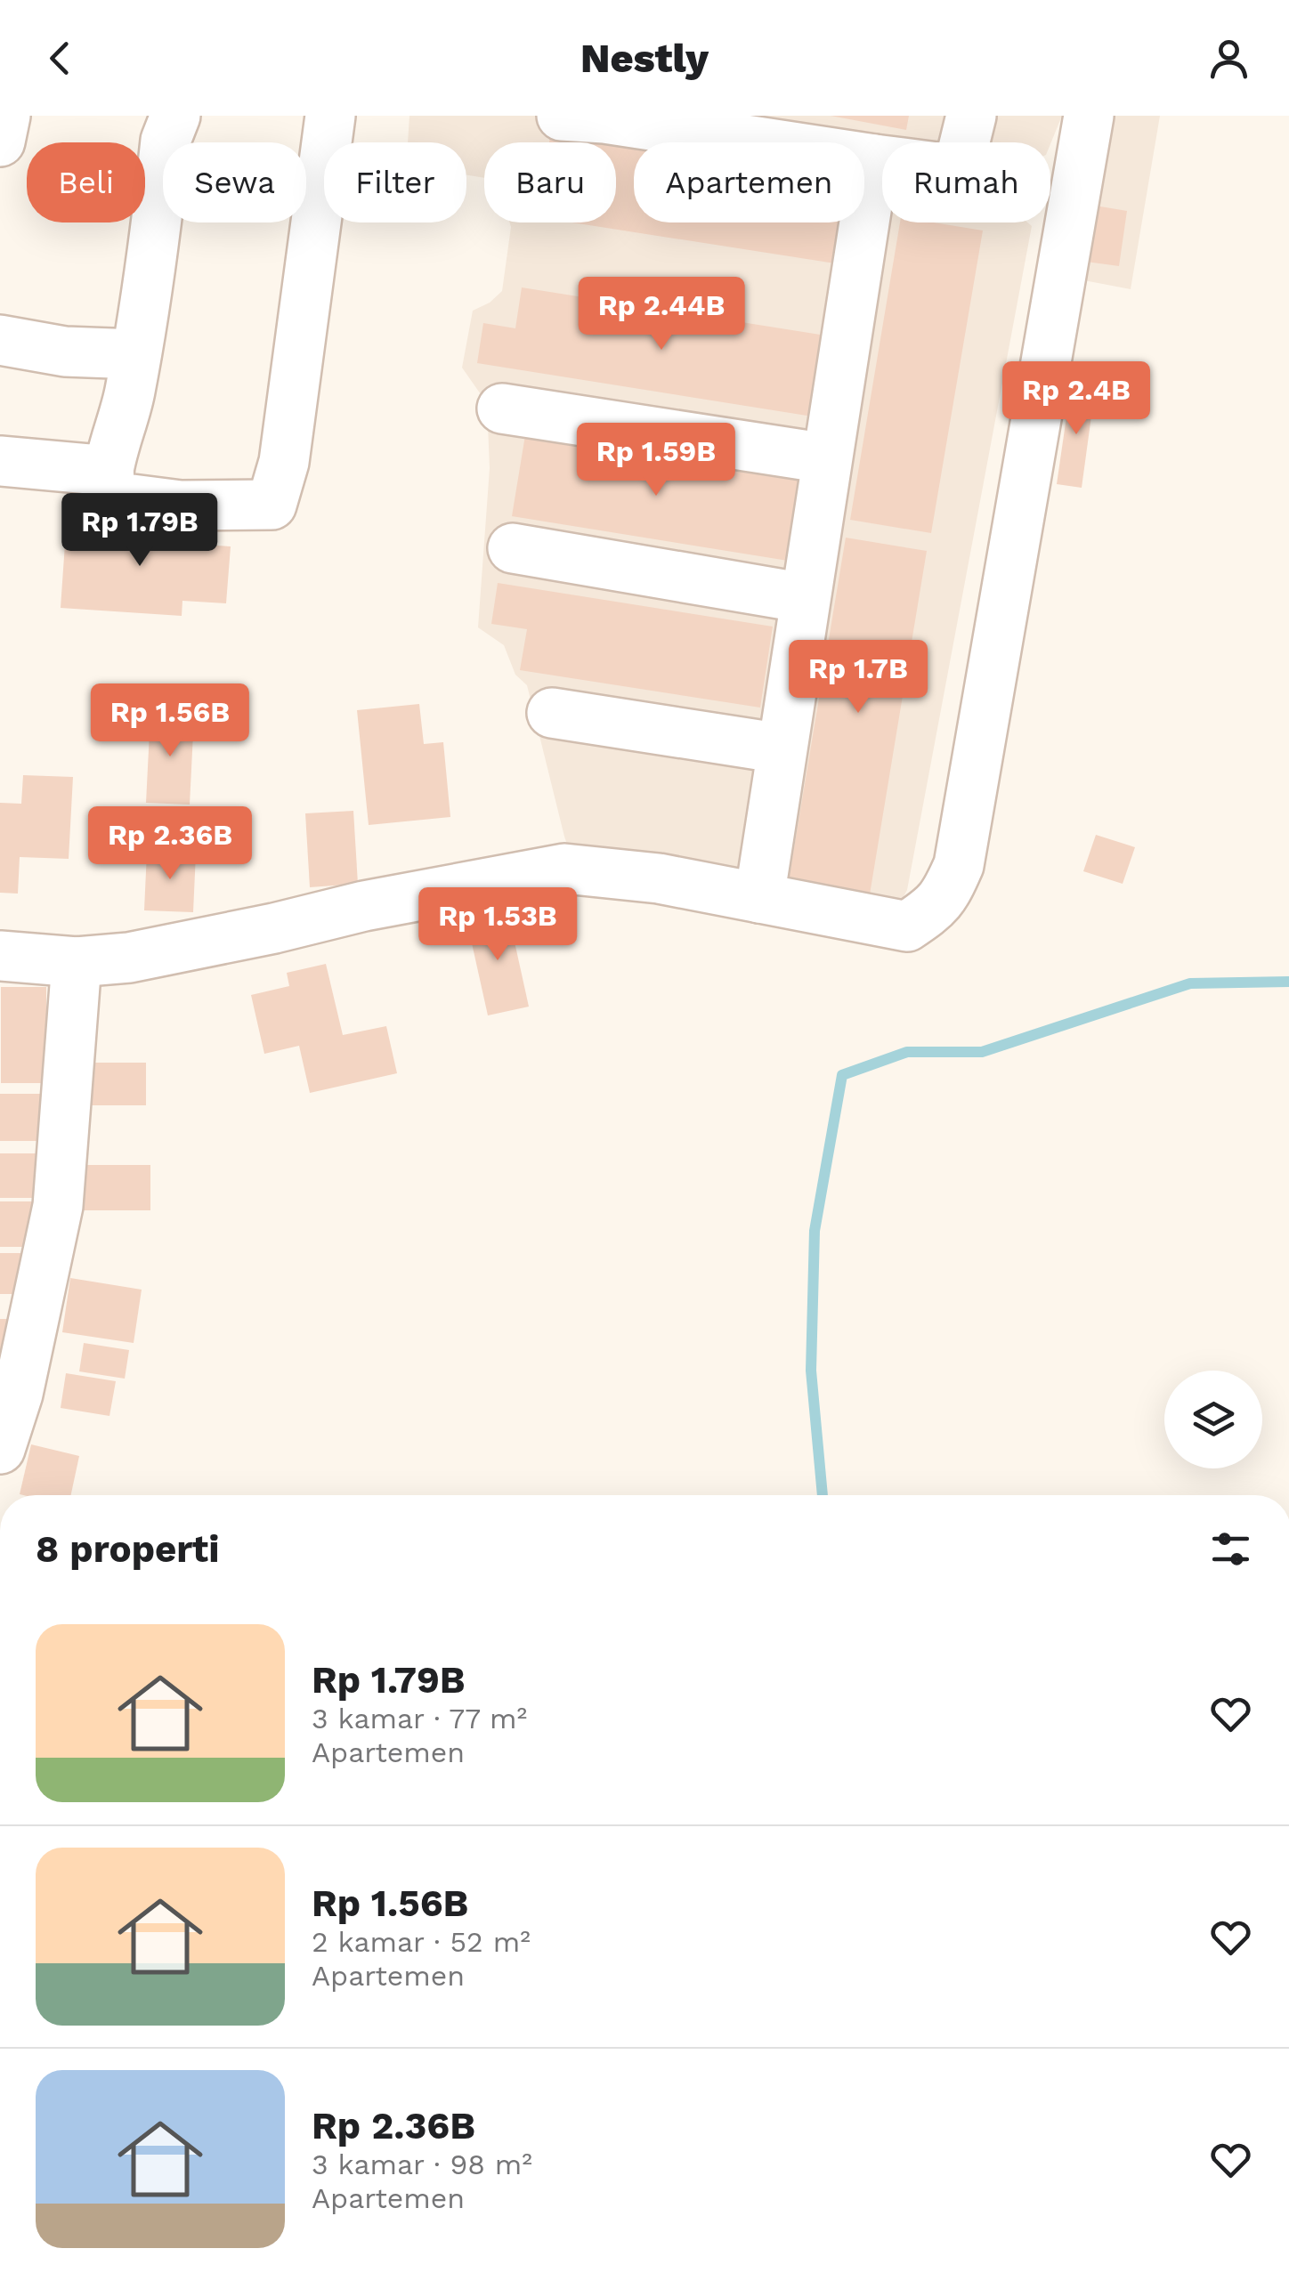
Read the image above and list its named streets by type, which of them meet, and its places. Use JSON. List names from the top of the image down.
{
  "page": {
    "header": "Nestly",
    "chip": [
      "Beli",
      "Sewa",
      "Filter",
      "Baru",
      "Apartemen",
      "Rumah"
    ],
    "price": [
      "Rp 2.44B",
      "Rp 2.4B",
      "Rp 1.59B",
      "Rp 1.79B",
      "Rp 1.7B",
      "Rp 1.56B",
      "Rp 2.36B",
      "Rp 1.53B"
    ],
    "heading": "8 properti",
    "list": [
      {
        "name": "Rp 1.79B",
        "note": "3 kamar · 77 m² · Apartemen"
      },
      {
        "name": "Rp 1.56B",
        "note": "2 kamar · 52 m² · Apartemen"
      },
      {
        "name": "Rp 2.36B",
        "note": "3 kamar · 98 m² · Apartemen"
      }
    ]
  }
}
